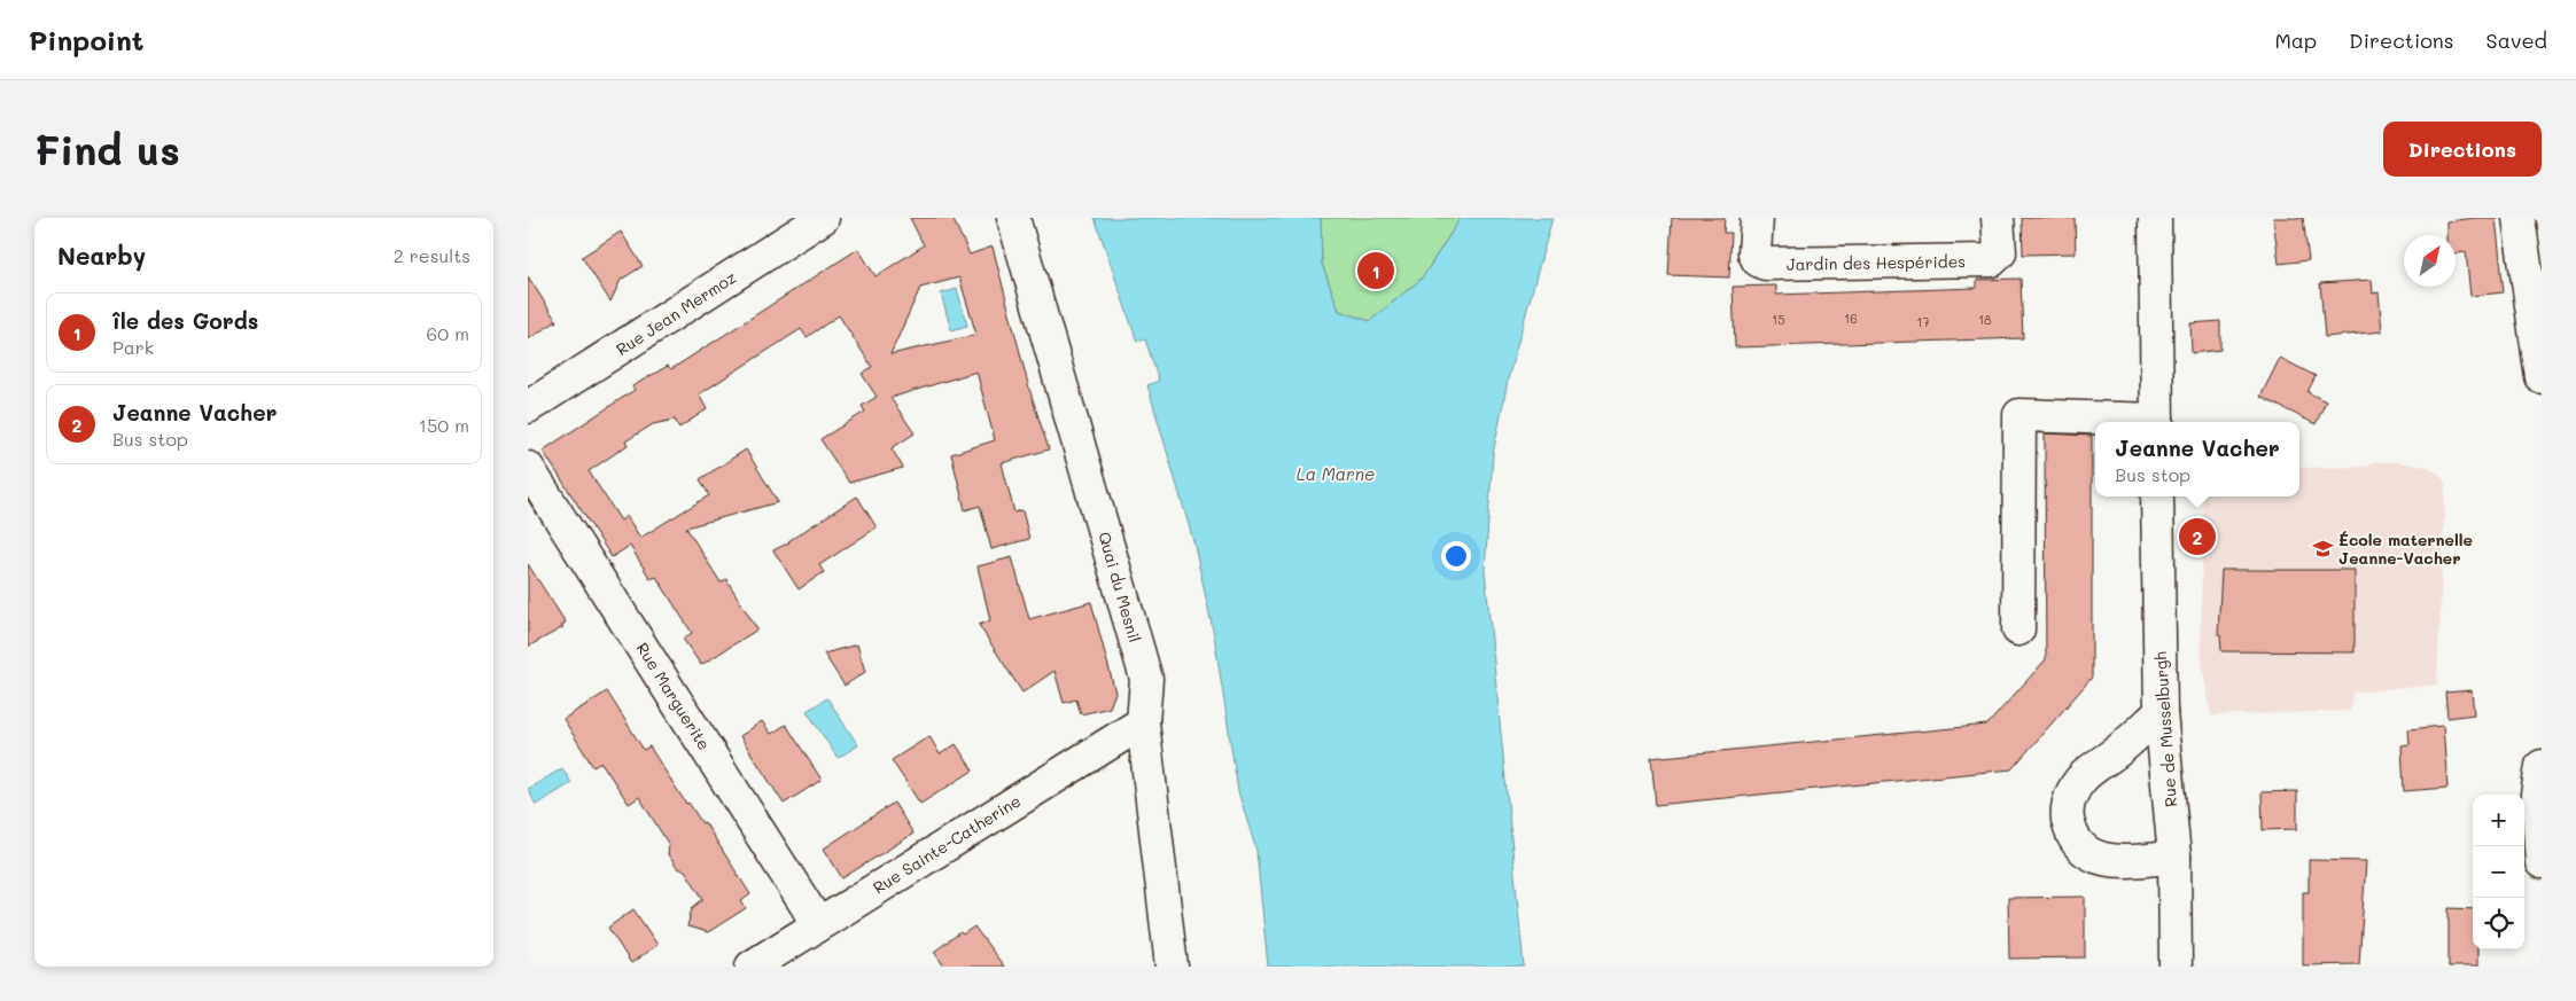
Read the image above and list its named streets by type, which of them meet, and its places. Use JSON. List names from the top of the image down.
{
  "streets": {
    "street": [
      "Jardin des Hespérides",
      "Rue Jean Mermoz",
      "Quai du Mesnil",
      "Rue Marguerite",
      "Rue de Musselburgh",
      "Rue Sainte-Catherine"
    ]
  },
  "crossings": [
    ["Quai du Mesnil", "Rue Sainte-Catherine"],
    ["Rue Marguerite", "Rue Sainte-Catherine"]
  ],
  "water": ["La Marne"],
  "places": {
    "school or university": ["École maternelle Jeanne-Vacher"]
  },
  "house_numbers": [
    "16",
    "15",
    "18",
    "17"
  ],
  "north": "top right",
  "page": {
    "header": "Pinpoint",
    "nav": ["Map", "Directions", "Saved"],
    "buttons": "Directions",
    "title": "Find us",
    "heading": ["Nearby", "2 results"],
    "pins": ["1", "2"],
    "list": [
      {
        "mark": "1",
        "name": "île des Gords",
        "note": "Park",
        "value": "60 m"
      },
      {
        "mark": "2",
        "name": "Jeanne Vacher",
        "note": "Bus stop",
        "value": "150 m"
      }
    ],
    "popup": ["Jeanne Vacher", "Bus stop"],
    "map_buttons": ["+", "−"]
  }
}
